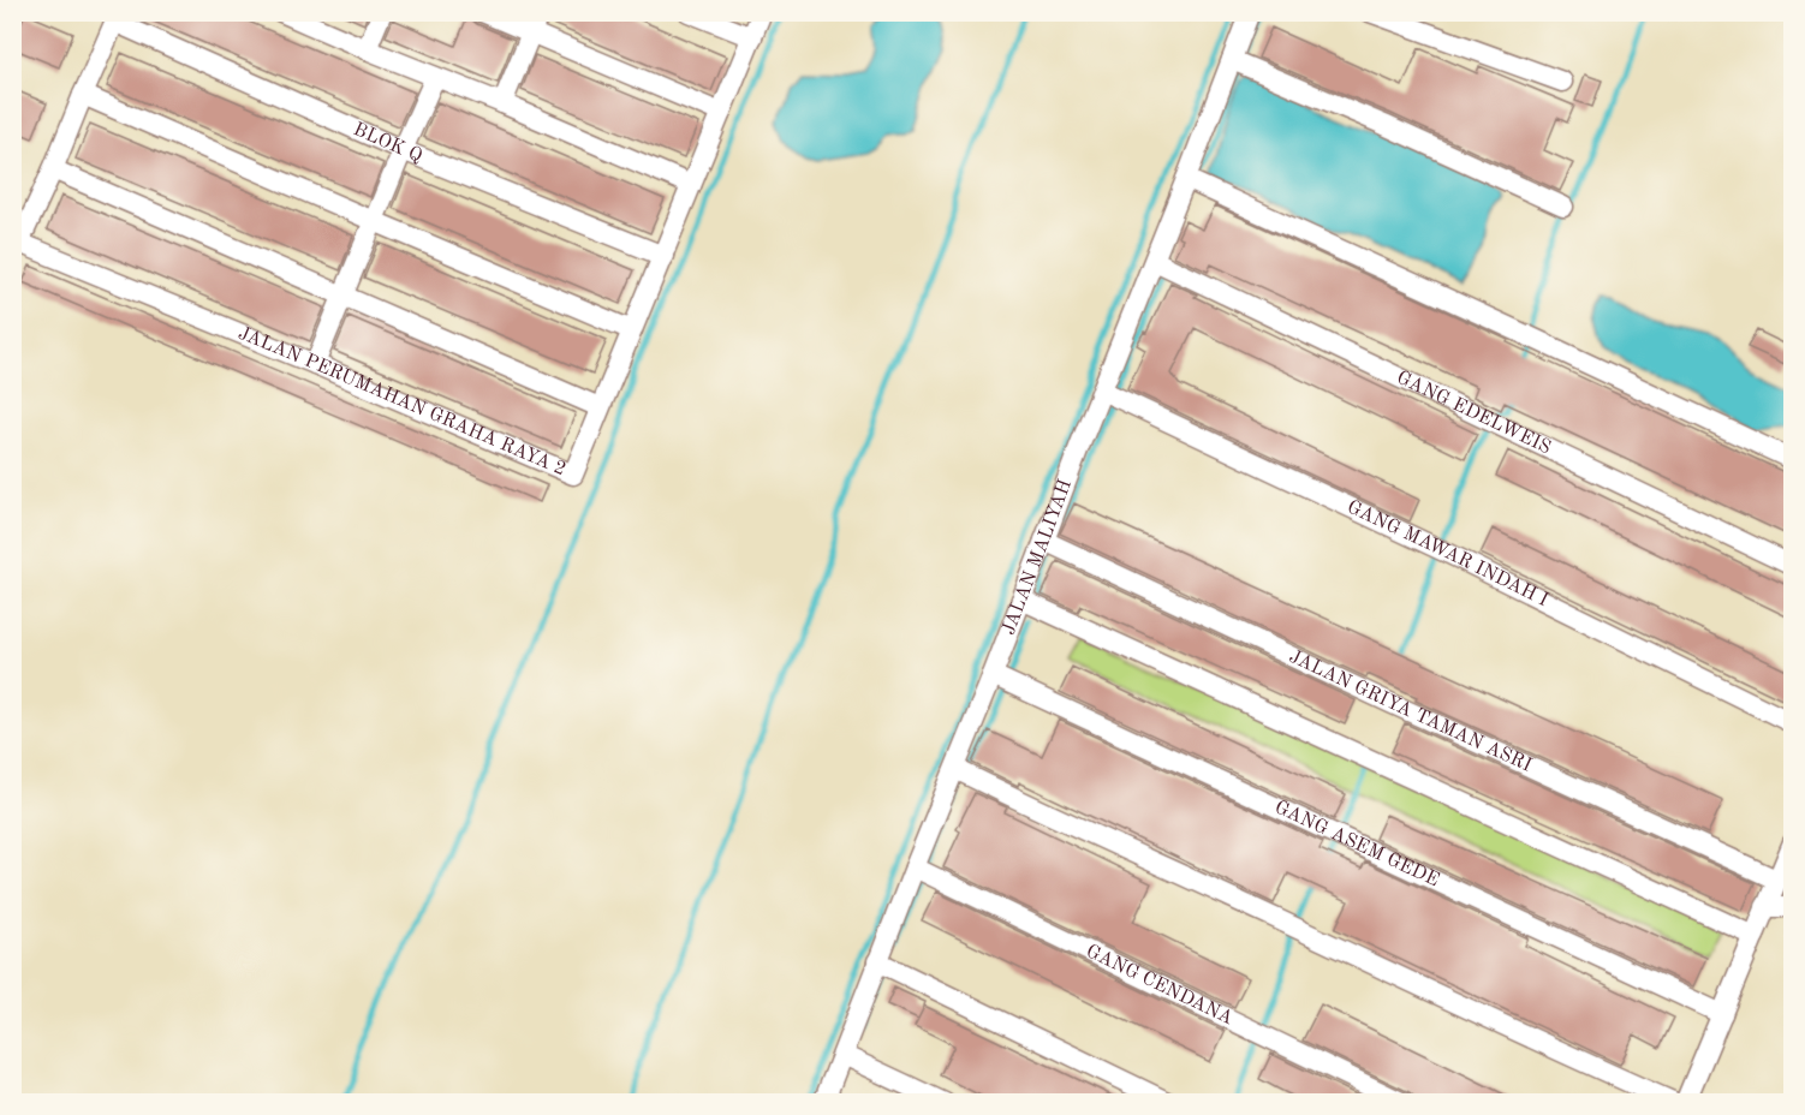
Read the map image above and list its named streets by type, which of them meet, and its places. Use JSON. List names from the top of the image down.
{
  "streets": {
    "street": [
      "BLOK Q",
      "JALAN PERUMAHAN GRAHA RAYA 2",
      "GANG EDELWEIS",
      "GANG MAWAR INDAH I",
      "JALAN MALIYAH",
      "JALAN GRIYA TAMAN ASRI",
      "GANG ASEM GEDE",
      "GANG CENDANA"
    ]
  },
  "crossings": [
    ["BLOK Q", "JALAN PERUMAHAN GRAHA RAYA 2"],
    ["GANG EDELWEIS", "JALAN MALIYAH"],
    ["GANG MAWAR INDAH I", "JALAN MALIYAH"],
    ["JALAN MALIYAH", "JALAN GRIYA TAMAN ASRI"],
    ["JALAN MALIYAH", "GANG ASEM GEDE"],
    ["JALAN MALIYAH", "GANG CENDANA"]
  ]
}
